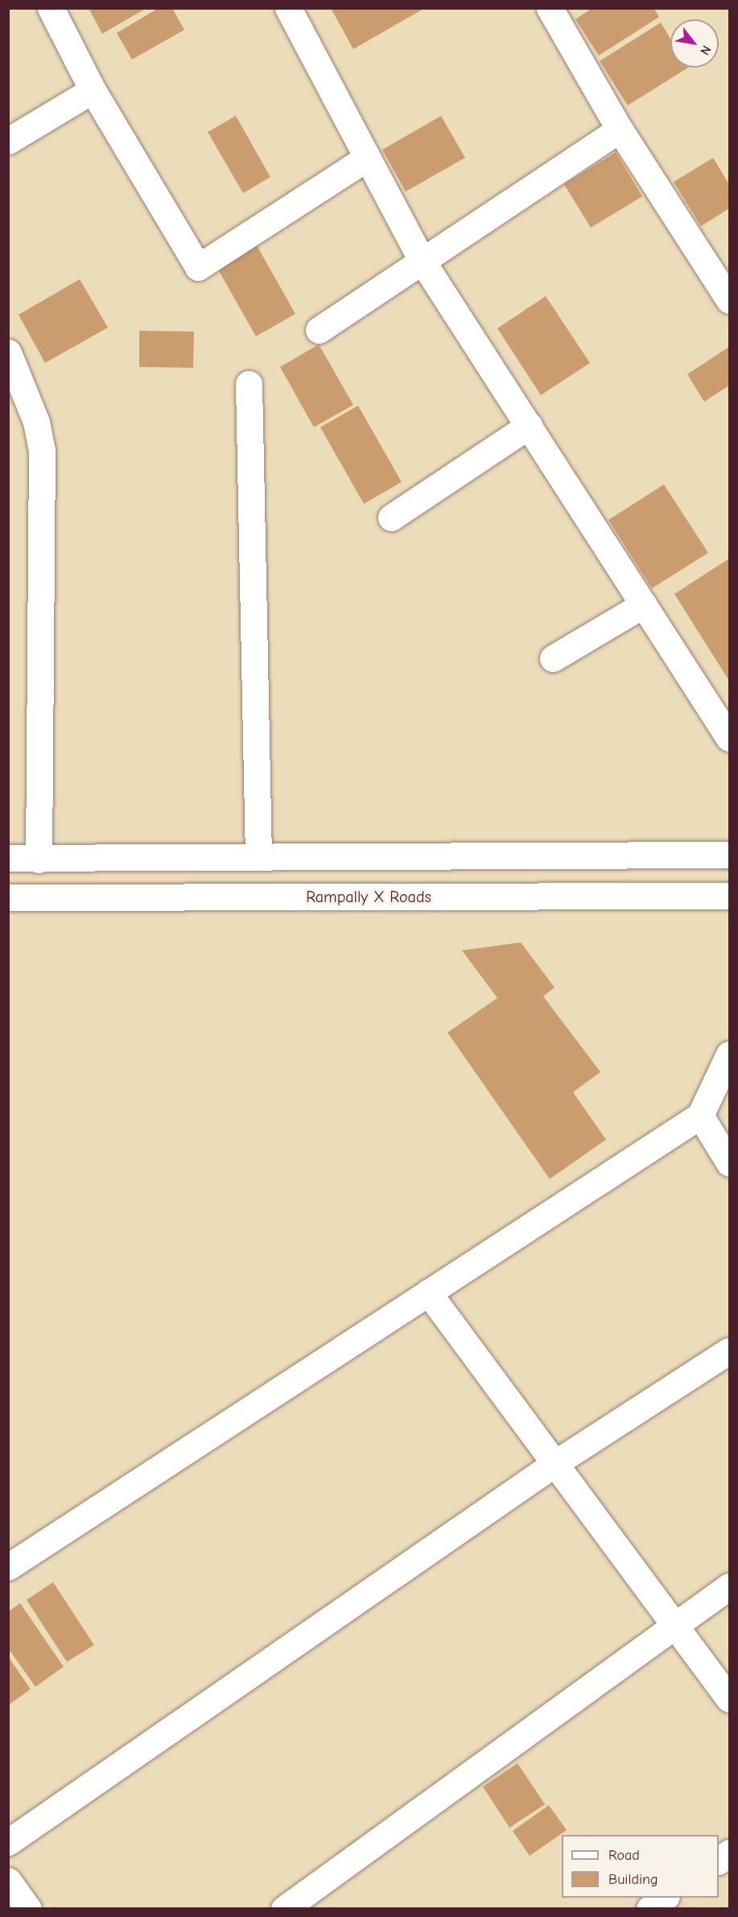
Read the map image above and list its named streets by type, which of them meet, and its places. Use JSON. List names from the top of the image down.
{
  "streets": {
    "street": ["Rampally X Roads"]
  },
  "legend": ["Road", "Building"],
  "north": "bottom right"
}
